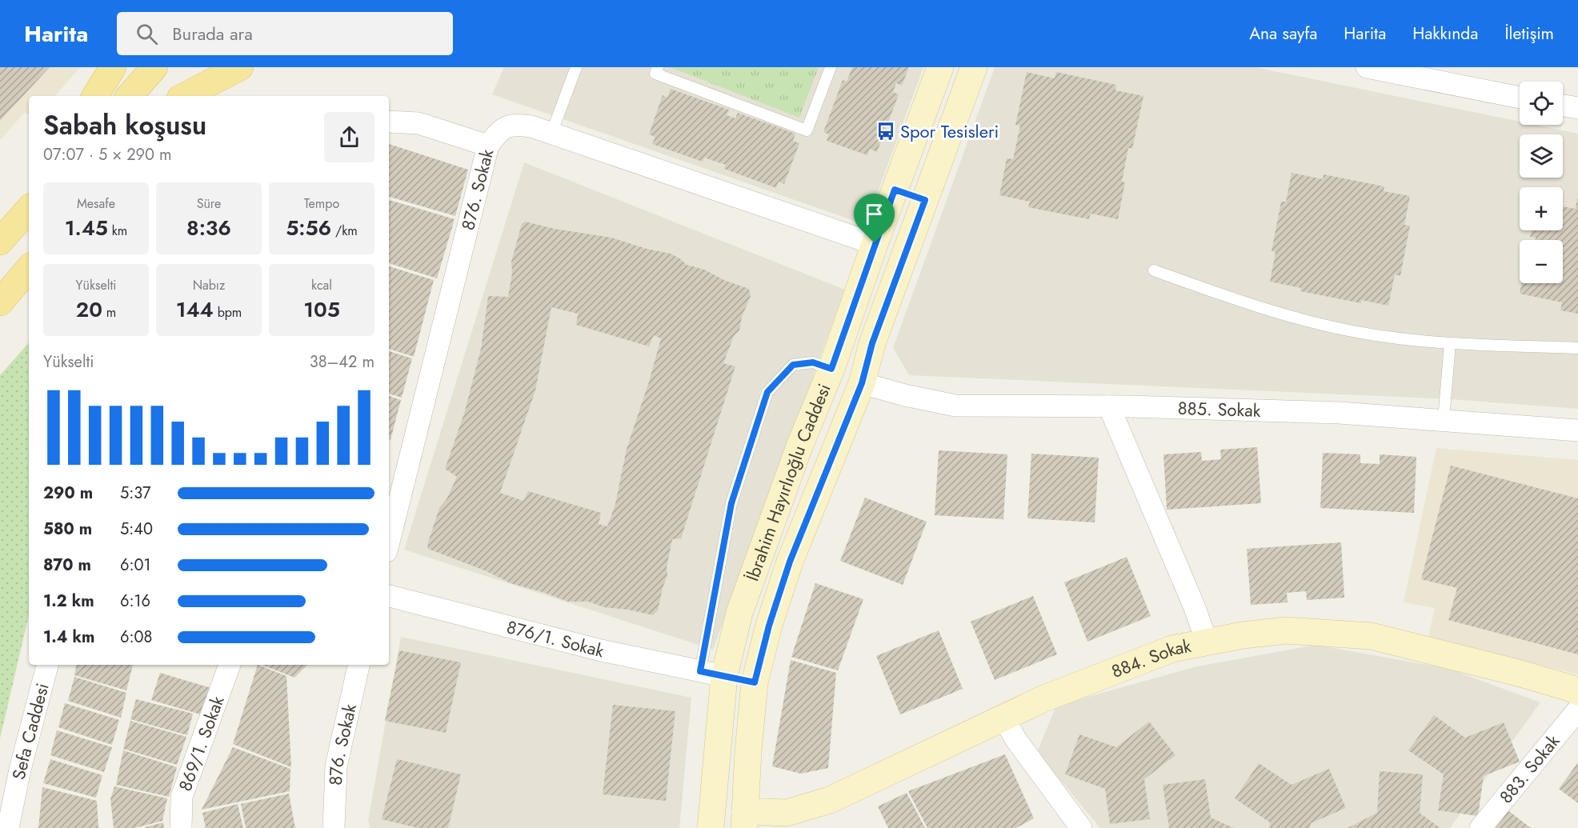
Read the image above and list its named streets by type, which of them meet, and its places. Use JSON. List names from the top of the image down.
{
  "streets": {
    "street": [
      "876. Sokak",
      "885. Sokak",
      "İbrahim Hayırlıoğlu Caddesi",
      "876/1. Sokak",
      "884. Sokak",
      "Sefa Caddesi",
      "869/1. Sokak",
      "883. Sokak"
    ]
  },
  "crossings": [
    ["876. Sokak", "İbrahim Hayırlıoğlu Caddesi"],
    ["885. Sokak", "İbrahim Hayırlıoğlu Caddesi"],
    ["İbrahim Hayırlıoğlu Caddesi", "876/1. Sokak"],
    ["İbrahim Hayırlıoğlu Caddesi", "884. Sokak"]
  ],
  "places": {
    "bus stop": ["Spor Tesisleri"]
  },
  "page": {
    "header": "Harita",
    "search": "Burada ara",
    "nav": [
      "Ana sayfa",
      "Harita",
      "Hakkında",
      "İletişim"
    ],
    "map_buttons": ["+", "−"],
    "heading": ["Sabah koşusu", "07:07 · 5 × 290 m"],
    "stats": [
      ["Mesafe", "1.45 km"],
      ["Süre", "8:36"],
      ["Tempo", "5:56 /km"],
      ["Yükselti", "20 m"],
      ["Nabız", "144 bpm"],
      ["kcal", "105"]
    ],
    "chart": ["Yükselti", "38–42 m"],
    "list": [
      {
        "name": "290 m",
        "note": "5:37"
      },
      {
        "name": "580 m",
        "note": "5:40"
      },
      {
        "name": "870 m",
        "note": "6:01"
      },
      {
        "name": "1.2 km",
        "note": "6:16"
      },
      {
        "name": "1.4 km",
        "note": "6:08"
      }
    ]
  }
}
